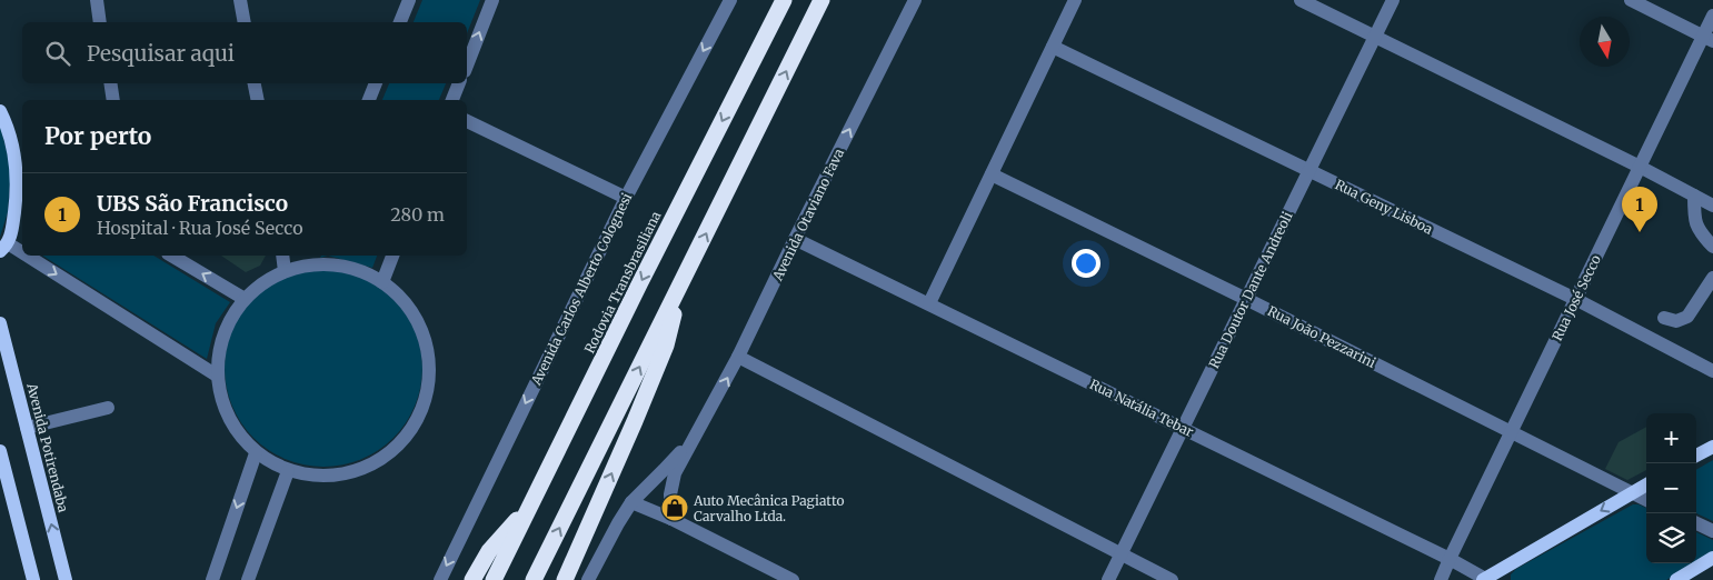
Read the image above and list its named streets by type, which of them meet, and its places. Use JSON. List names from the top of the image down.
{
  "streets": {
    "highway": ["Rodovia Transbrasiliana"],
    "main road": ["Avenida Potirendaba"],
    "street": [
      "Rua Geny Lisboa",
      "Avenida Otaviano Fava",
      "Avenida Carlos Alberto Colognesi",
      "Rua Doutor Dante Andreoli",
      "Rua José Secco",
      "Rua João Pezzarini",
      "Rua Natália Tebar"
    ]
  },
  "crossings": [
    ["Rua Geny Lisboa", "Rua Doutor Dante Andreoli"],
    ["Rua Geny Lisboa", "Rua José Secco"],
    ["Avenida Otaviano Fava", "Rua Natália Tebar"],
    ["Rua Doutor Dante Andreoli", "Rua João Pezzarini"],
    ["Rua Doutor Dante Andreoli", "Rua Natália Tebar"],
    ["Rua José Secco", "Rua João Pezzarini"],
    ["Rua José Secco", "Rua Natália Tebar"]
  ],
  "one_way": ["Avenida Otaviano Fava", "Avenida Carlos Alberto Colognesi"],
  "places": {
    "shop": ["Auto Mecânica Pagiatto Carvalho Ltda."]
  },
  "north": "bottom",
  "page": {
    "search": "Pesquisar aqui",
    "heading": "Por perto",
    "list": [
      {
        "mark": "1",
        "name": "UBS São Francisco",
        "note": "Hospital · Rua José Secco",
        "value": "280 m"
      }
    ],
    "pins": "1",
    "map_buttons": ["+", "−"]
  }
}
